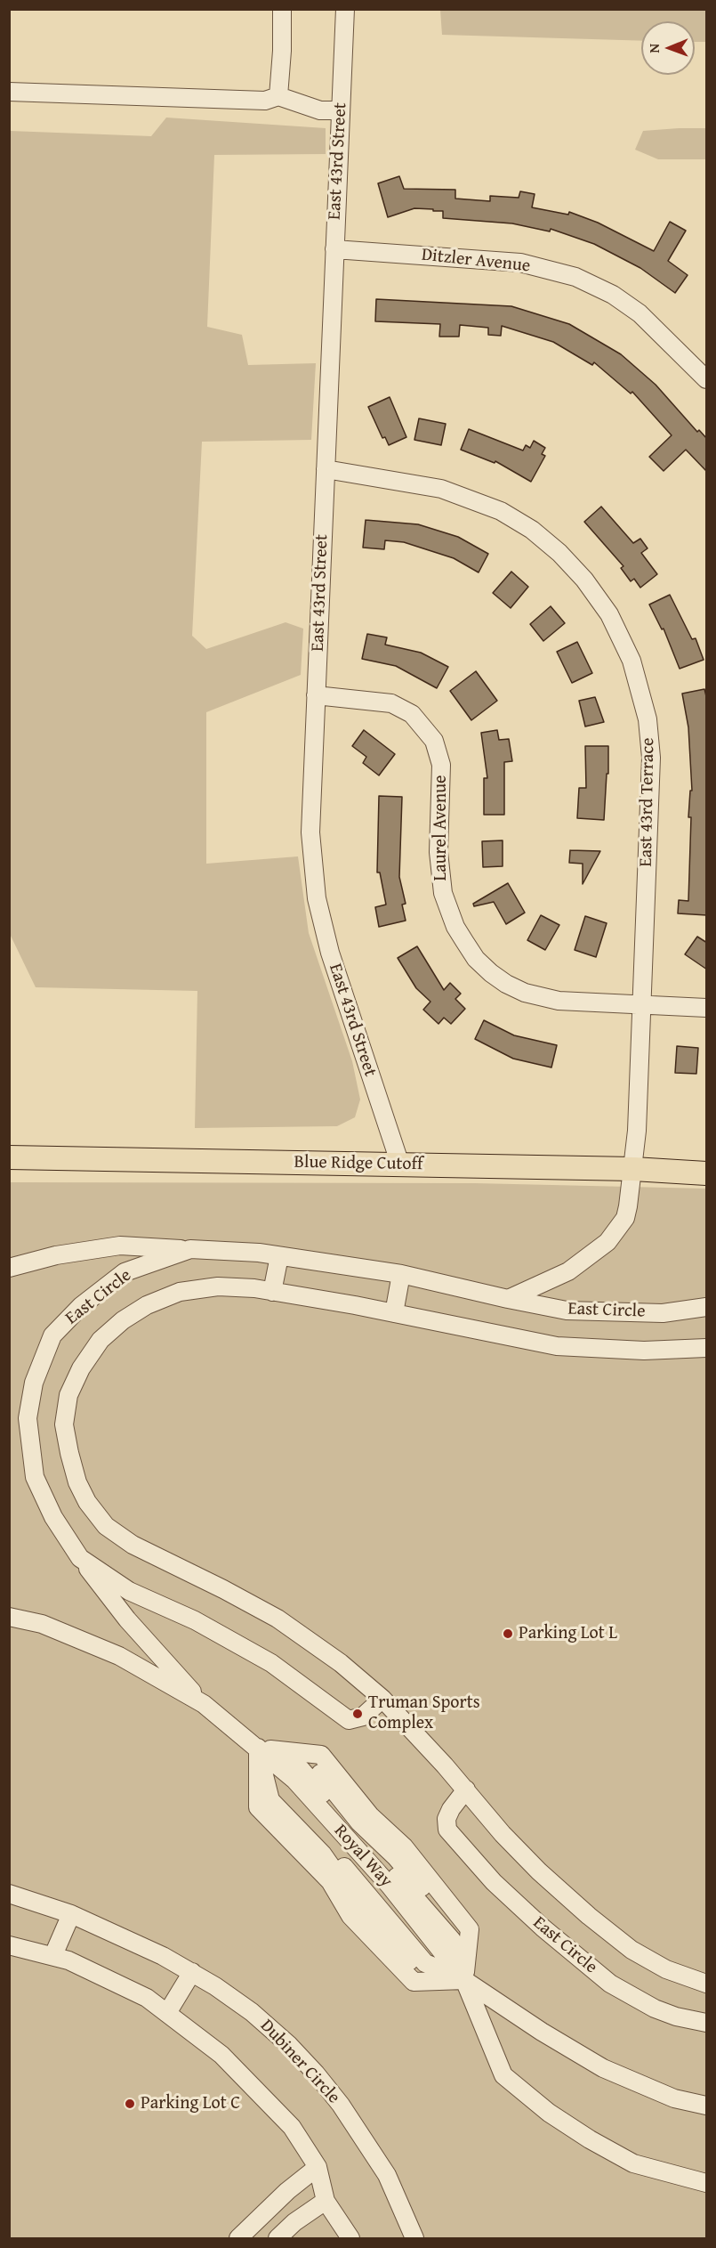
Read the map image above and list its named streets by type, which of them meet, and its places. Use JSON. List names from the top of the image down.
{
  "streets": {
    "main road": ["Blue Ridge Cutoff"],
    "street": [
      "East 43rd Street",
      "Ditzler Avenue",
      "East 43rd Terrace",
      "Laurel Avenue",
      "East Circle",
      "Royal Way",
      "Dubiner Circle"
    ]
  },
  "crossings": [
    ["East 43rd Street", "Ditzler Avenue"],
    ["East 43rd Street", "East 43rd Terrace"],
    ["East 43rd Street", "Laurel Avenue"],
    ["East 43rd Street", "Blue Ridge Cutoff"],
    ["East 43rd Terrace", "Laurel Avenue"],
    ["East 43rd Terrace", "Blue Ridge Cutoff"],
    ["East 43rd Terrace", "East Circle"],
    ["Blue Ridge Cutoff", "East Circle"],
    ["East Circle", "Royal Way"]
  ],
  "places": ["Parking Lot L", "Truman Sports Complex", "Parking Lot C"],
  "north": "left"
}
